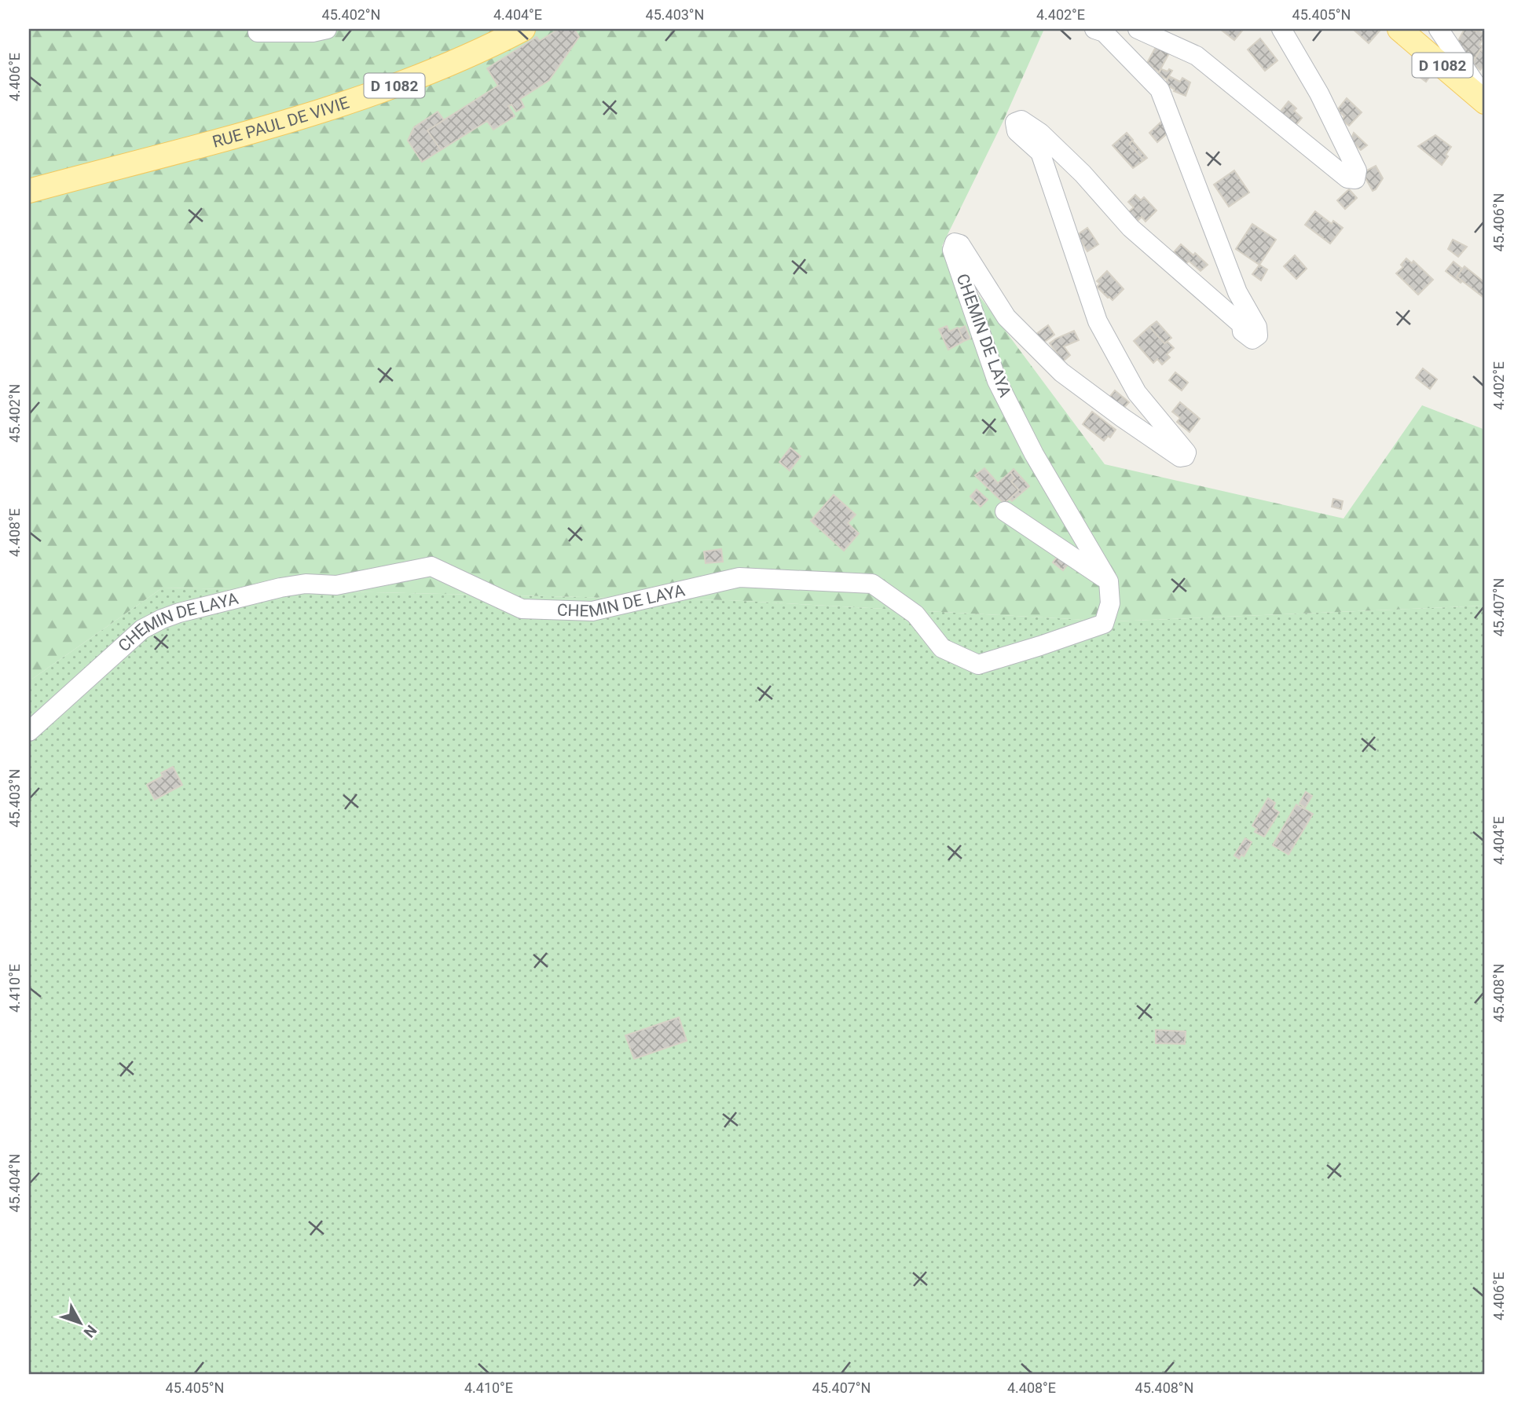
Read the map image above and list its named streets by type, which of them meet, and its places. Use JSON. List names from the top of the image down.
{
  "streets": {
    "main road": ["D 1082", "RUE PAUL DE VIVIE"],
    "street": ["CHEMIN DE LAYA"]
  },
  "north": "bottom right",
  "coordinates": [
    "45.402°N",
    "4.404°E",
    "45.403°N",
    "4.402°E",
    "45.405°N",
    "4.406°E",
    "45.406°N",
    "4.408°E",
    "45.407°N",
    "4.410°E",
    "45.408°N",
    "45.404°N"
  ]
}
